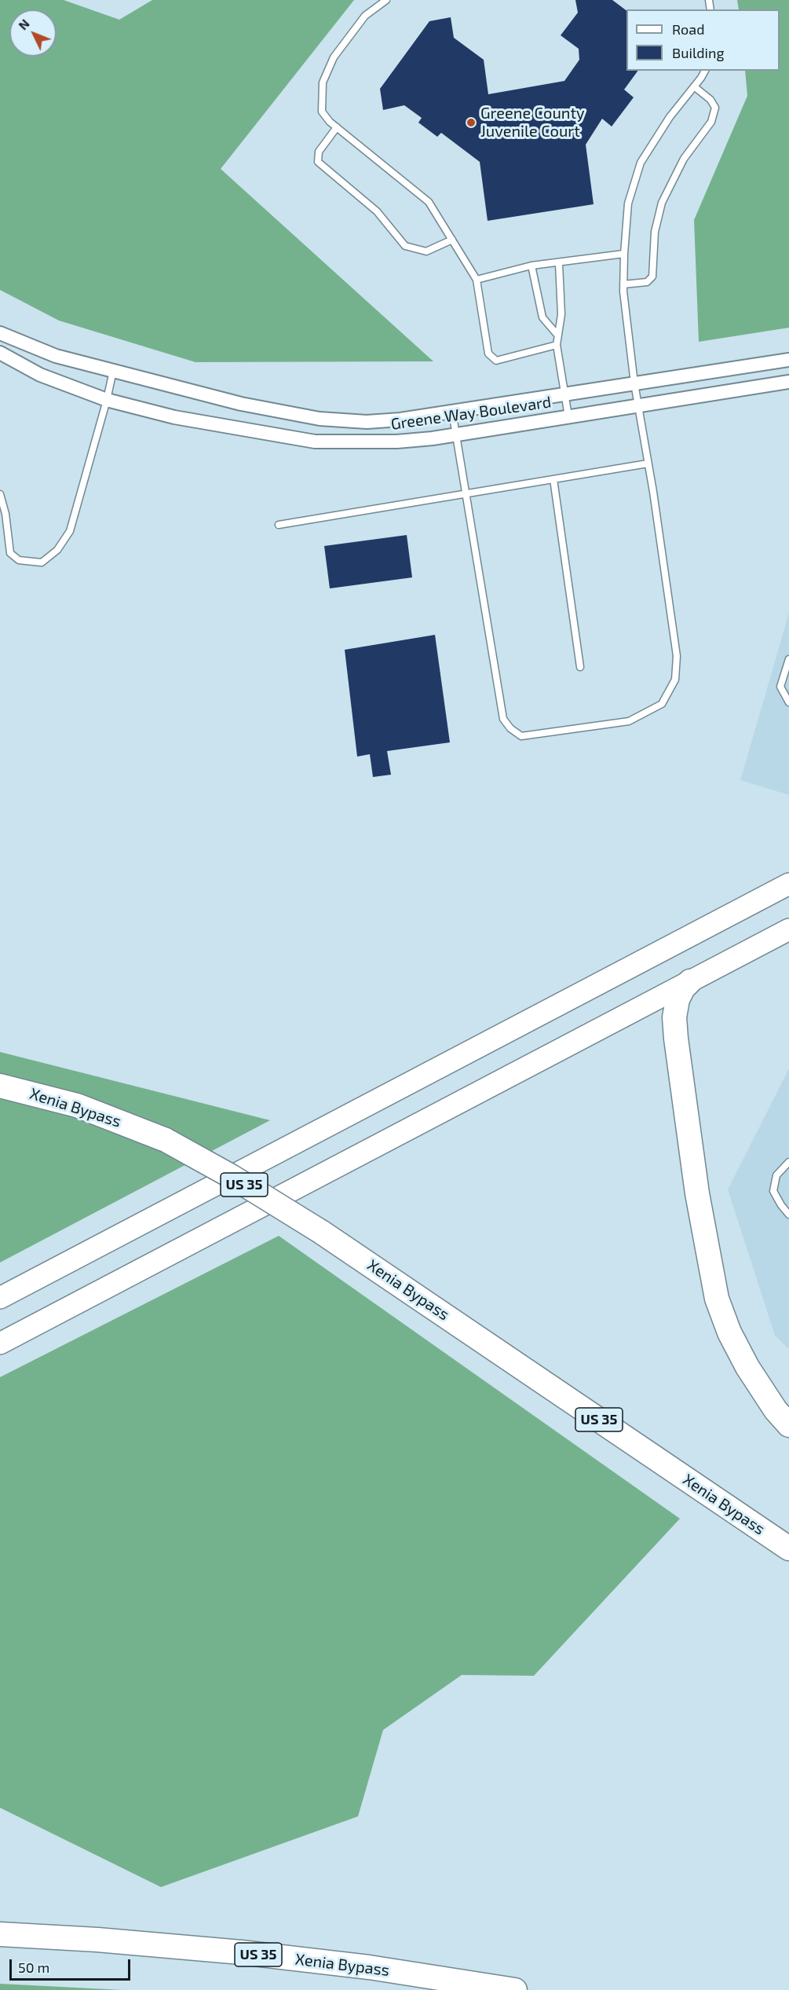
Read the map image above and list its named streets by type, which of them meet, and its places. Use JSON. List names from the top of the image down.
{
  "streets": {
    "highway": ["Xenia Bypass", "US 35"],
    "street": ["Greene Way Boulevard"]
  },
  "places": ["Greene County Juvenile Court"],
  "legend": ["Road", "Building"],
  "scale_bar": "50 m",
  "north": "top left"
}
